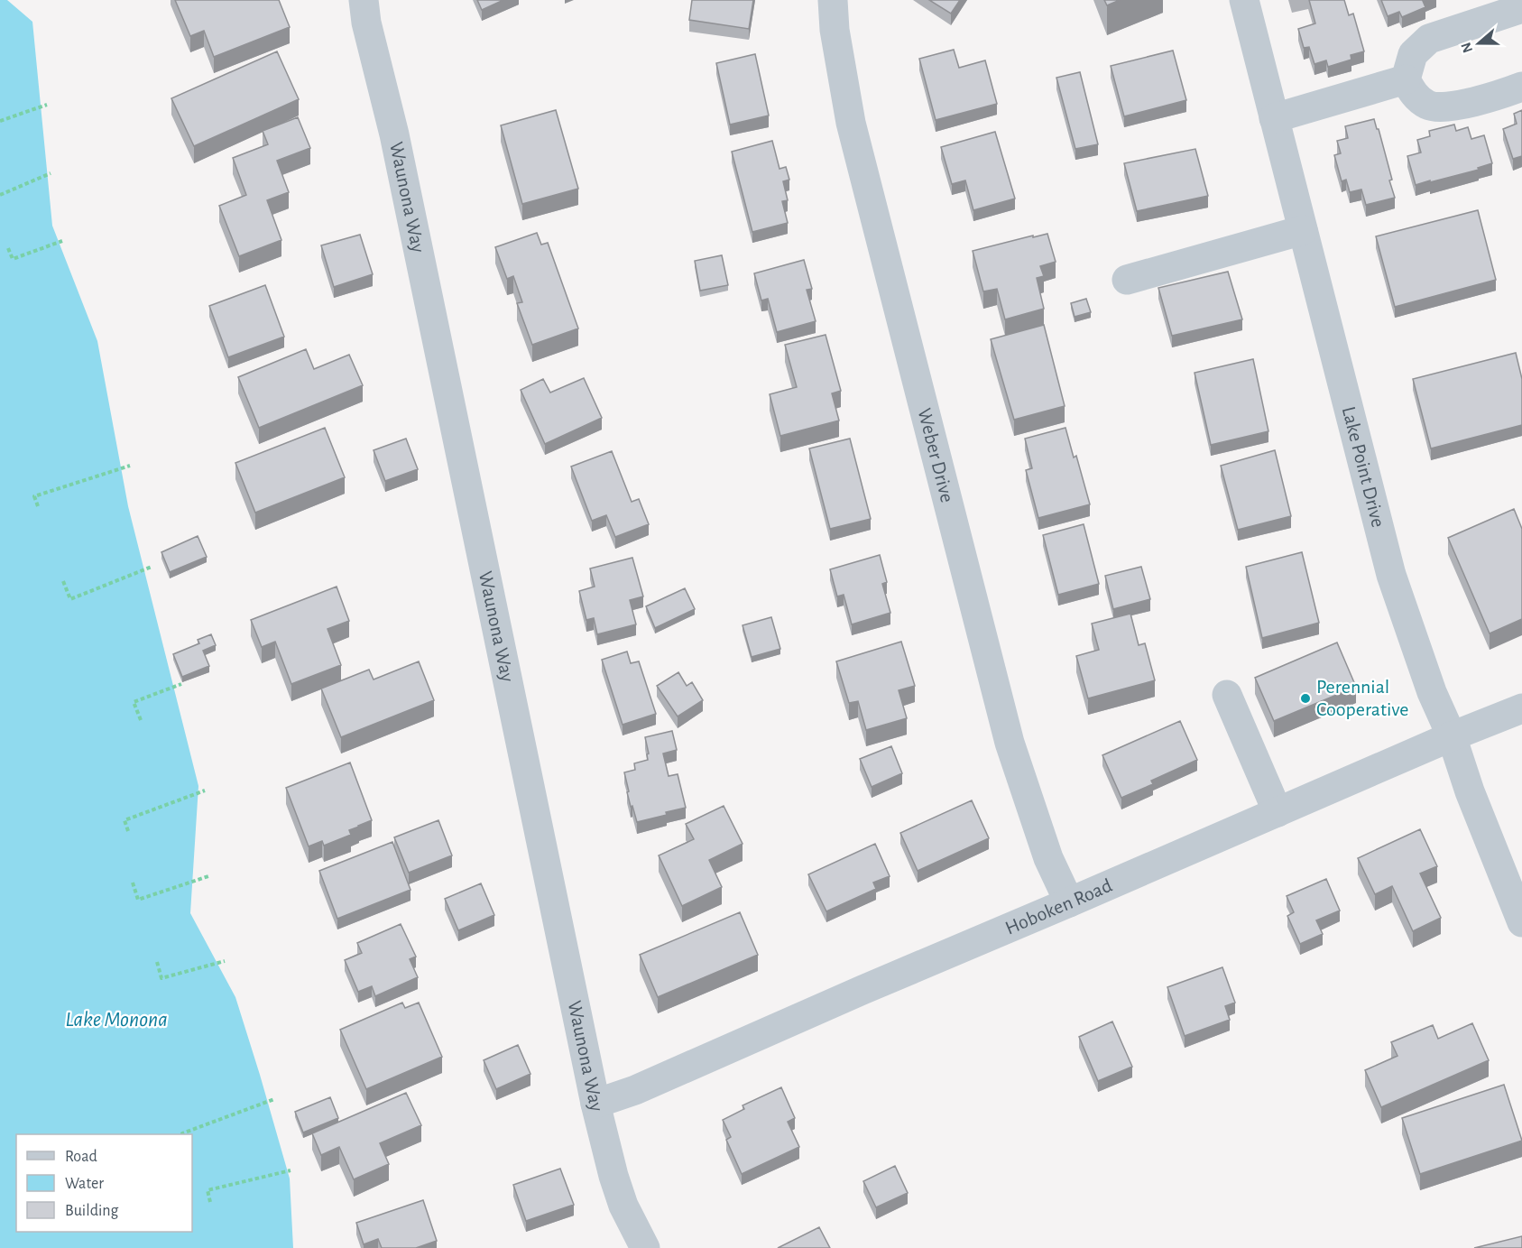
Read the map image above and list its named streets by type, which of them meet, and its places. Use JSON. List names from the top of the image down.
{
  "streets": {
    "street": [
      "Waunona Way",
      "Weber Drive",
      "Lake Point Drive",
      "Hoboken Road"
    ]
  },
  "crossings": [
    ["Waunona Way", "Hoboken Road"],
    ["Weber Drive", "Hoboken Road"],
    ["Lake Point Drive", "Hoboken Road"]
  ],
  "water": ["Lake Monona"],
  "places": ["Perennial Cooperative"],
  "legend": ["Road", "Water", "Building"],
  "north": "left"
}
